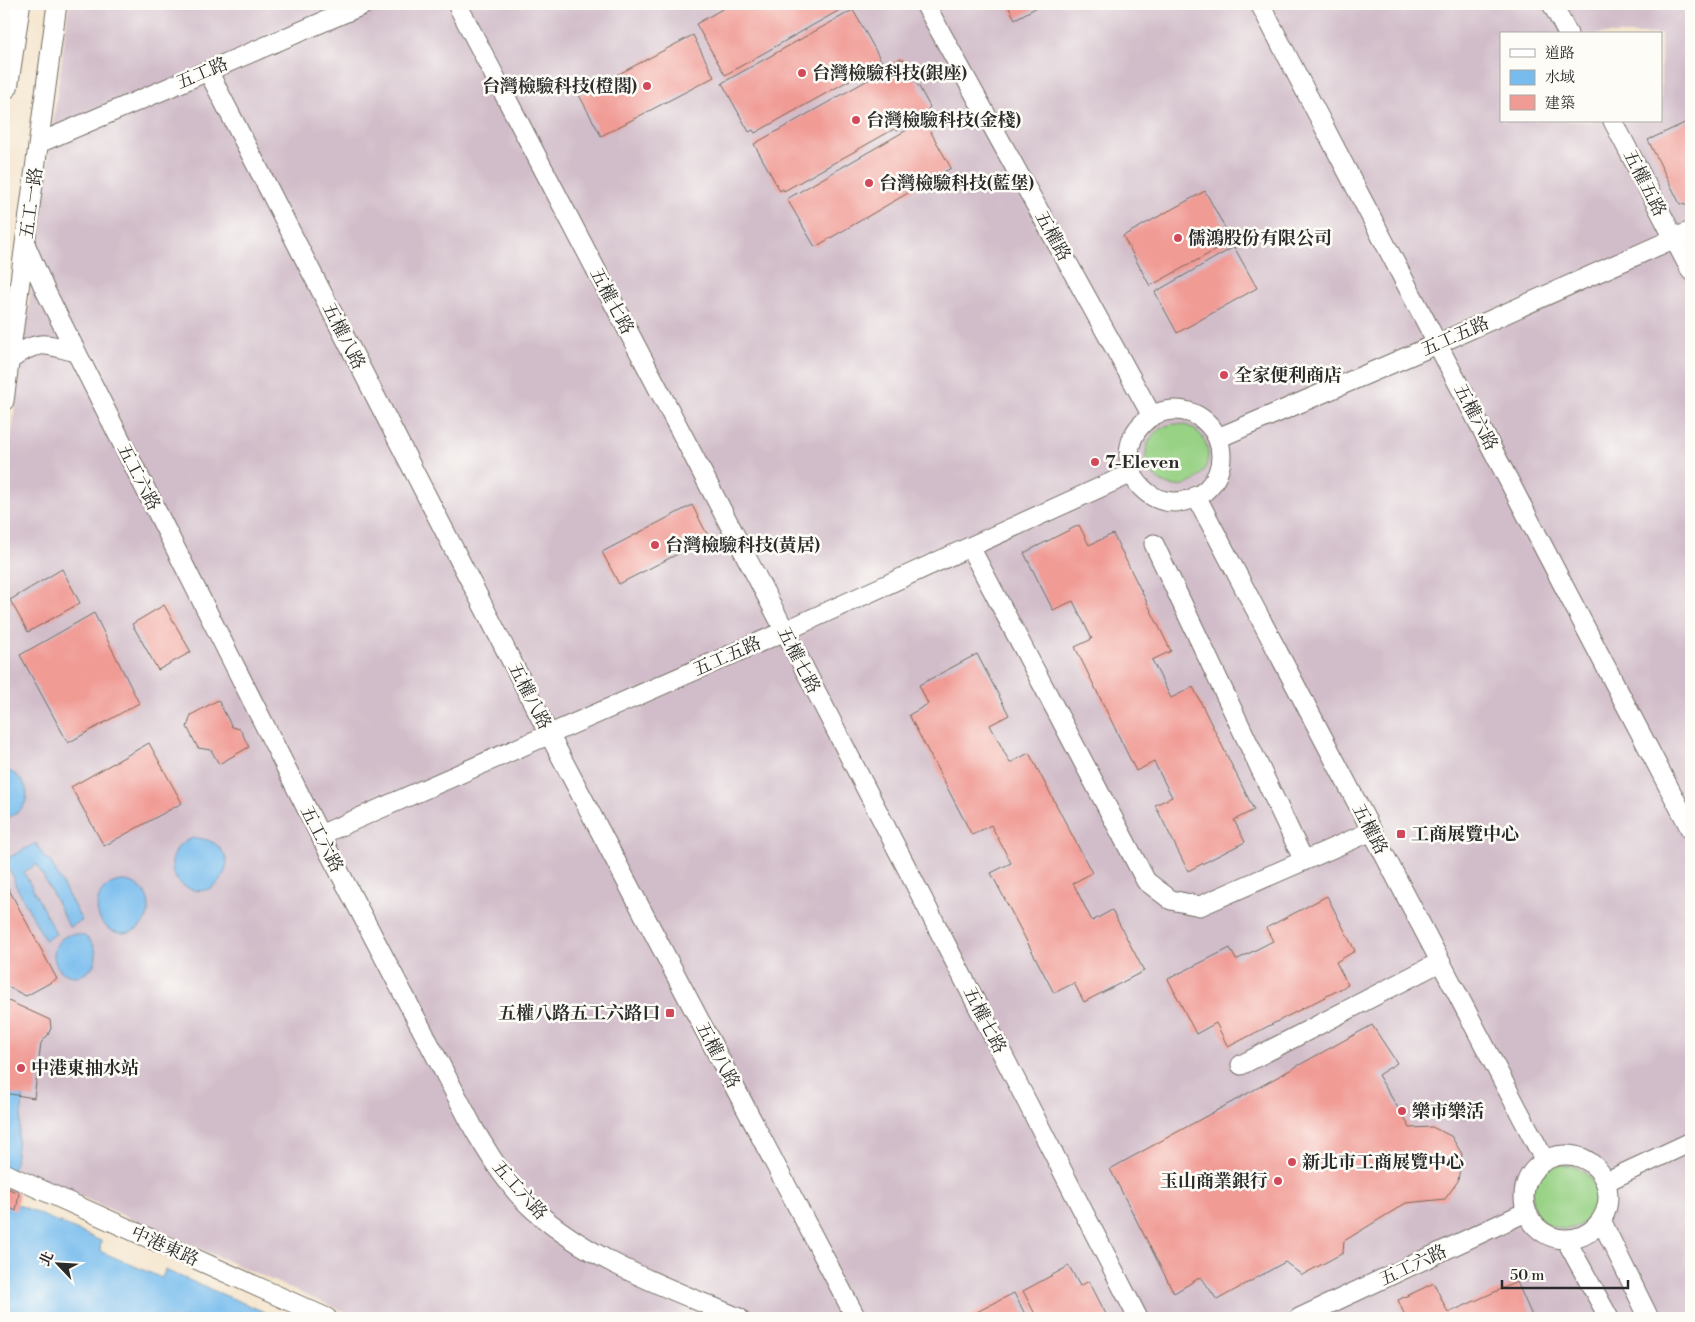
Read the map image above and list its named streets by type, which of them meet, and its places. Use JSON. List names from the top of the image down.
{
  "streets": {
    "street": [
      "五工路",
      "五權五路",
      "五工一路",
      "五權路",
      "五權七路",
      "五權八路",
      "五工五路",
      "五權六路",
      "五工六路",
      "中港東路"
    ]
  },
  "crossings": [
    ["五工路", "五工一路"],
    ["五工路", "五權八路"],
    ["五權五路", "五工五路"],
    ["五工一路", "五工六路"],
    ["五權路", "五工五路"],
    ["五權路", "五工六路"],
    ["五權七路", "五工五路"],
    ["五權八路", "五工五路"],
    ["五工五路", "五權六路"],
    ["五工五路", "五工六路"]
  ],
  "places": {
    "other": [
      "台灣檢驗科技(銀座)",
      "台灣檢驗科技(橙閣)",
      "台灣檢驗科技(金棧)",
      "台灣檢驗科技(藍堡)",
      "儒鴻股份有限公司",
      "全家便利商店",
      "7-Eleven",
      "台灣檢驗科技(黃居)",
      "中港東抽水站",
      "樂市樂活",
      "新北市工商展覽中心",
      "玉山商業銀行"
    ],
    "transit": ["工商展覽中心", "五權八路五工六路口"]
  },
  "legend": ["道路", "水域", "建築"],
  "scale_bar": "50 m",
  "north": "top left"
}
